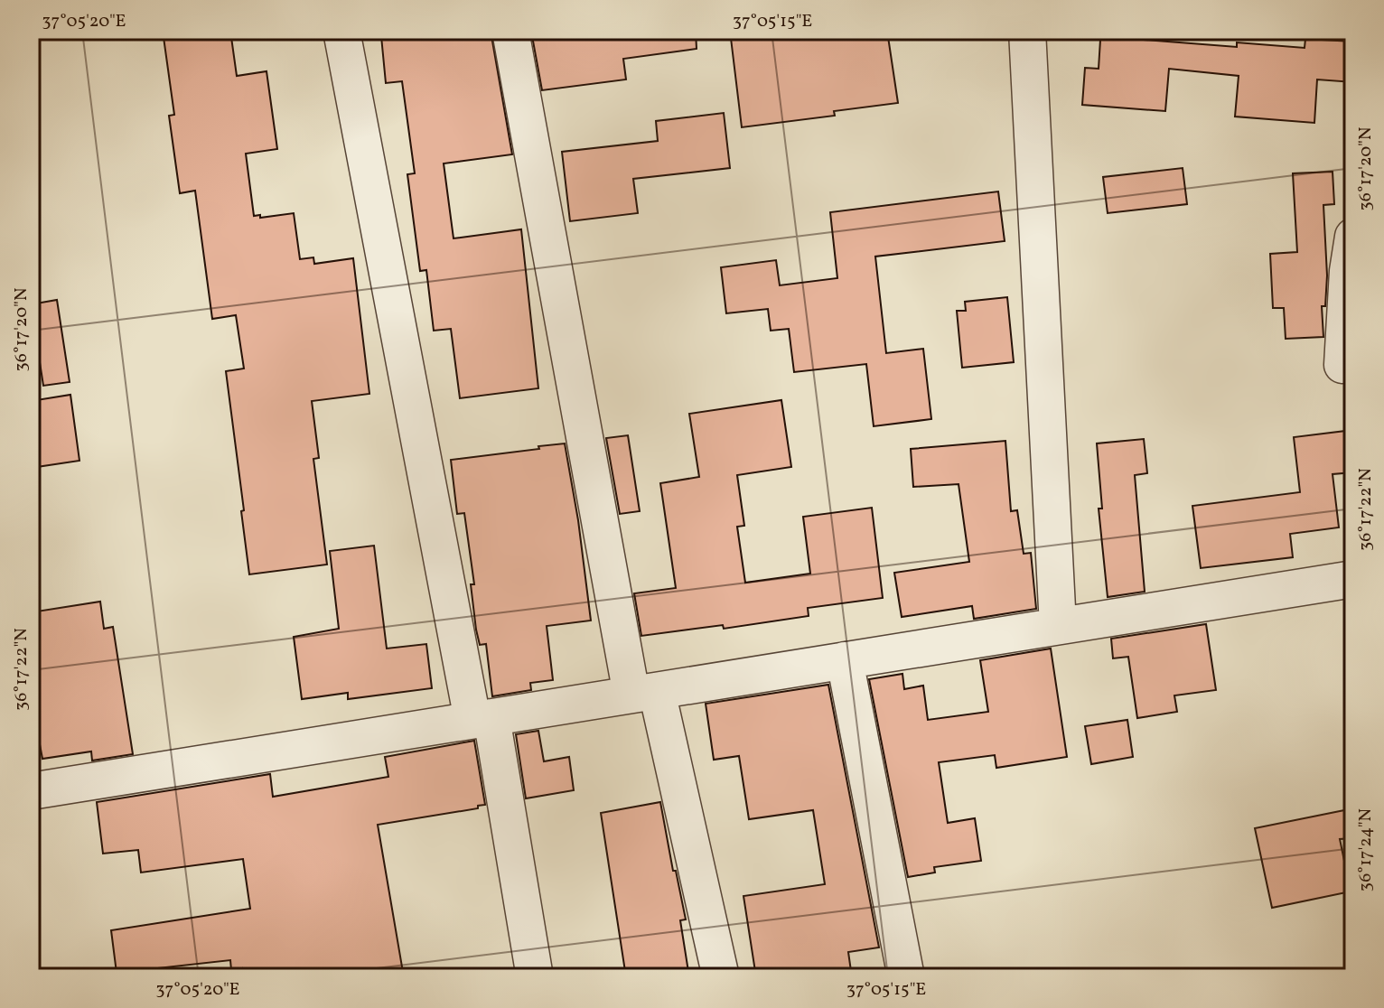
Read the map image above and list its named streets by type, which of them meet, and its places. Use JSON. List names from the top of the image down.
{
  "coordinates": [
    "37°05'20\"E",
    "37°05'15\"E",
    "36°17'20\"N",
    "36°17'22\"N",
    "36°17'24\"N"
  ]
}
